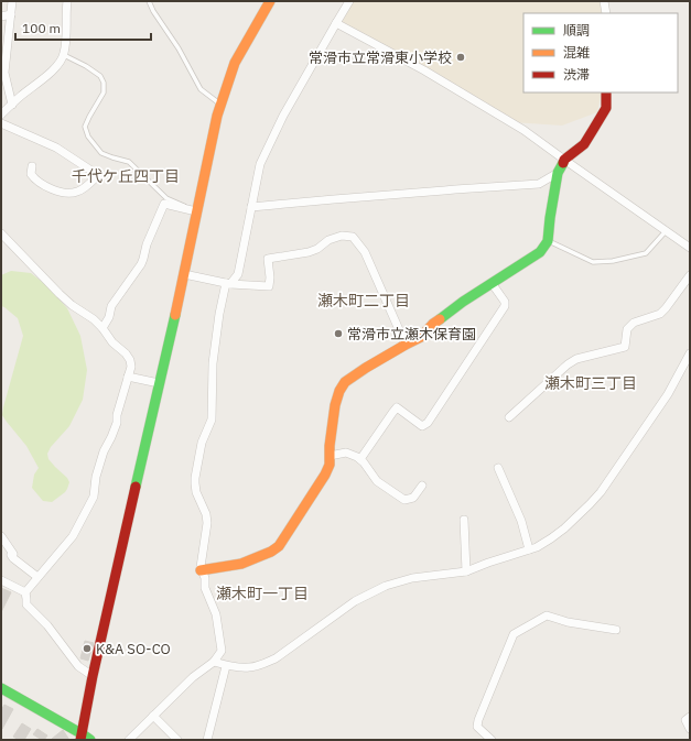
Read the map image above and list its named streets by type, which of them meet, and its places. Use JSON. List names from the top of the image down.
{
  "districts": [
    "千代ケ丘四丁目",
    "瀬木町二丁目",
    "瀬木町三丁目",
    "瀬木町一丁目"
  ],
  "places": ["常滑市立常滑東小学校", "常滑市立瀬木保育園", "K&A SO-CO"],
  "legend": ["順調", "混雑", "渋滞"],
  "scale_bar": "100 m"
}
